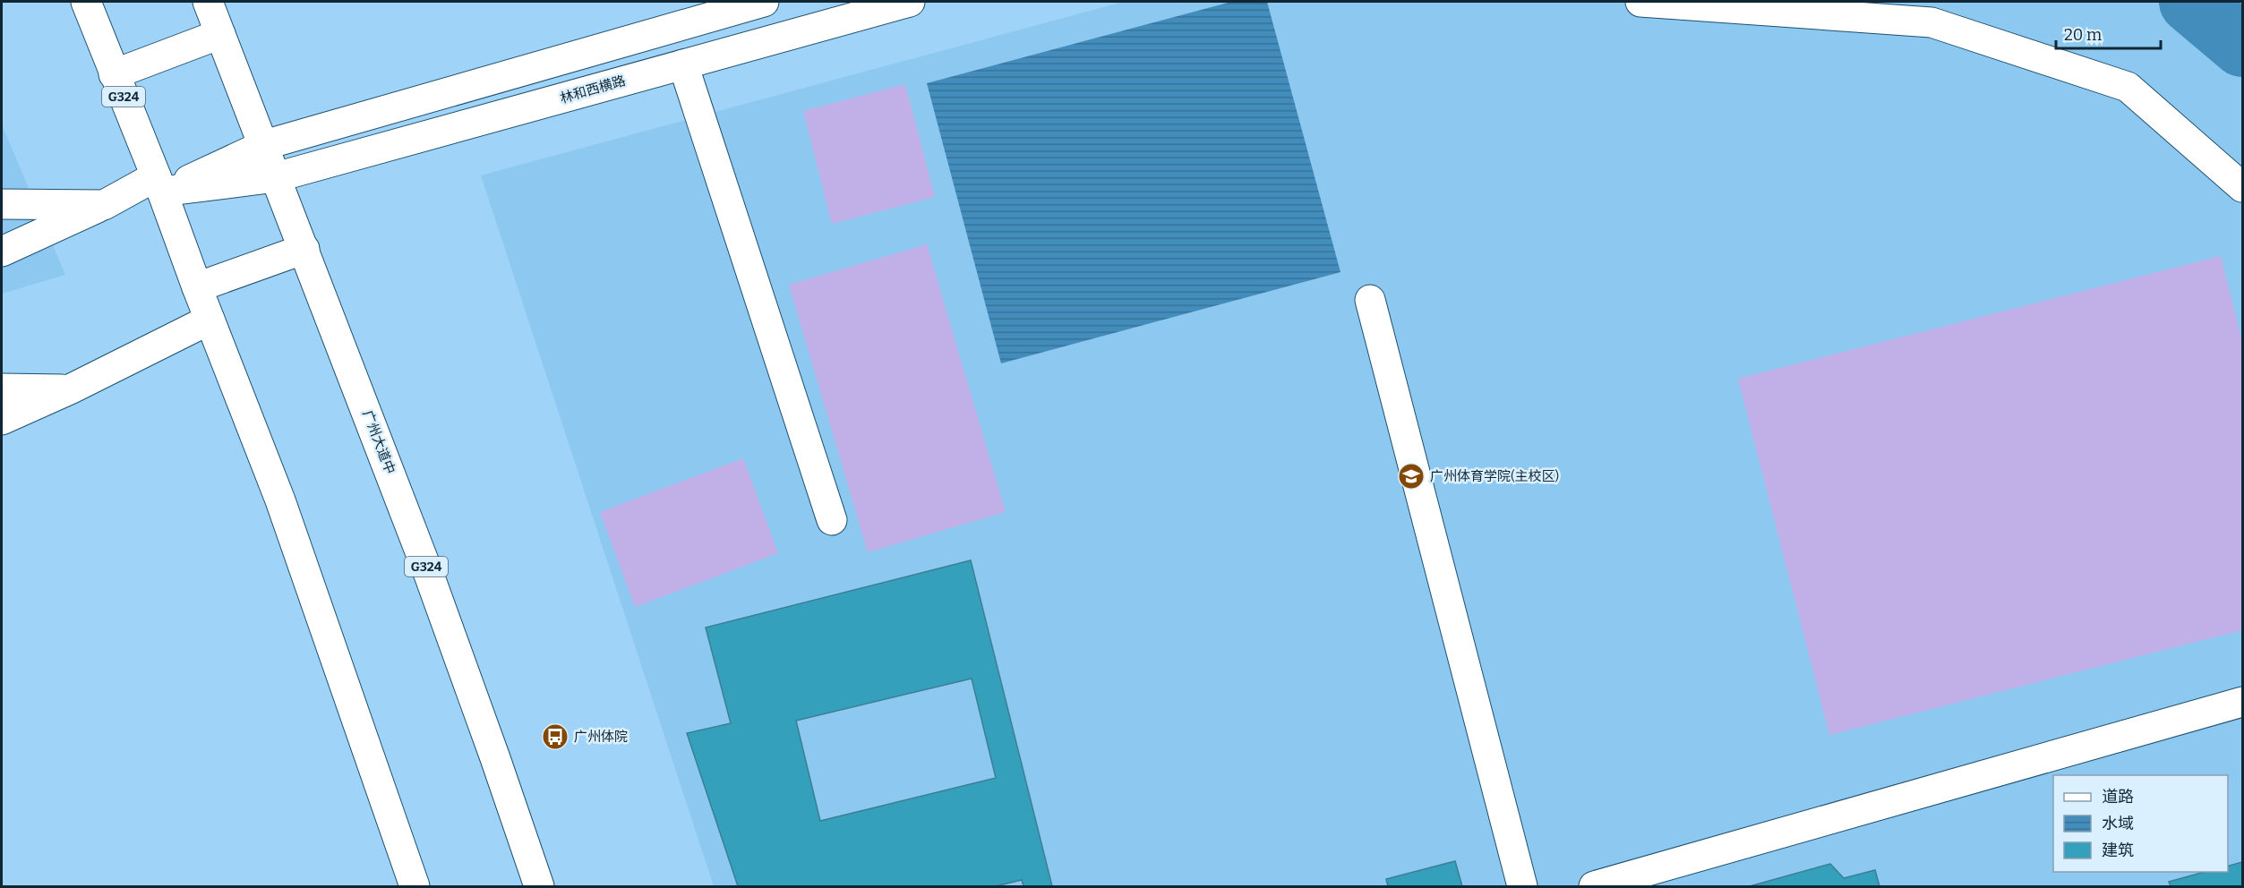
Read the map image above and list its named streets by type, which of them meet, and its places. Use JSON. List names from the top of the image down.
{
  "streets": {
    "main road": ["林和西横路", "G324", "广州大道中"]
  },
  "crossings": [
    ["林和西横路", "G324"],
    ["林和西横路", "广州大道中"]
  ],
  "places": {
    "school or university": ["广州体育学院(主校区)"],
    "bus stop": ["广州体院"]
  },
  "legend": ["道路", "水域", "建筑"],
  "scale_bar": "20 m"
}
